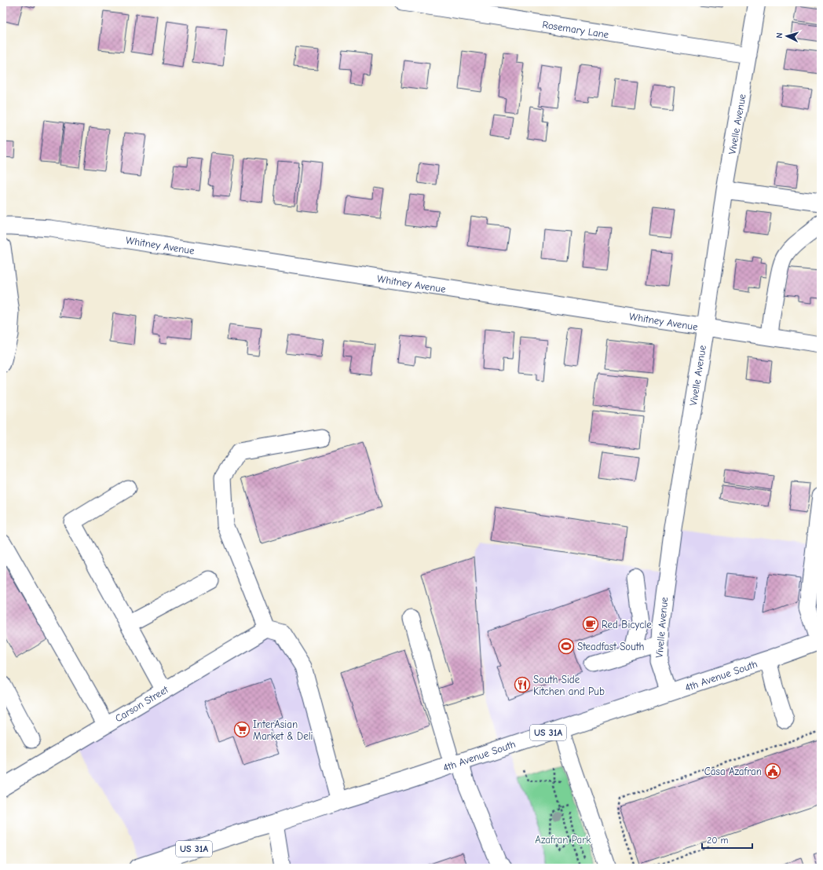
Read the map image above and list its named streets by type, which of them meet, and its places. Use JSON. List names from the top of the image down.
{
  "streets": {
    "main road": ["4th Avenue South", "US 31A"],
    "street": [
      "Rosemary Lane",
      "Vivelle Avenue",
      "Whitney Avenue",
      "Carson Street"
    ]
  },
  "crossings": [
    ["Rosemary Lane", "Vivelle Avenue"],
    ["Vivelle Avenue", "Whitney Avenue"],
    ["Vivelle Avenue", "4th Avenue South"]
  ],
  "parks": ["Azafran Park"],
  "places": {
    "cafe": ["Red Bicycle"],
    "sports": ["Steadfast South"],
    "restaurant": ["South Side Kitchen and Pub"],
    "supermarket": ["InterAsian Market & Deli"],
    "public building": ["Casa Azafran"]
  },
  "scale_bar": "20 m",
  "north": "left"
}
